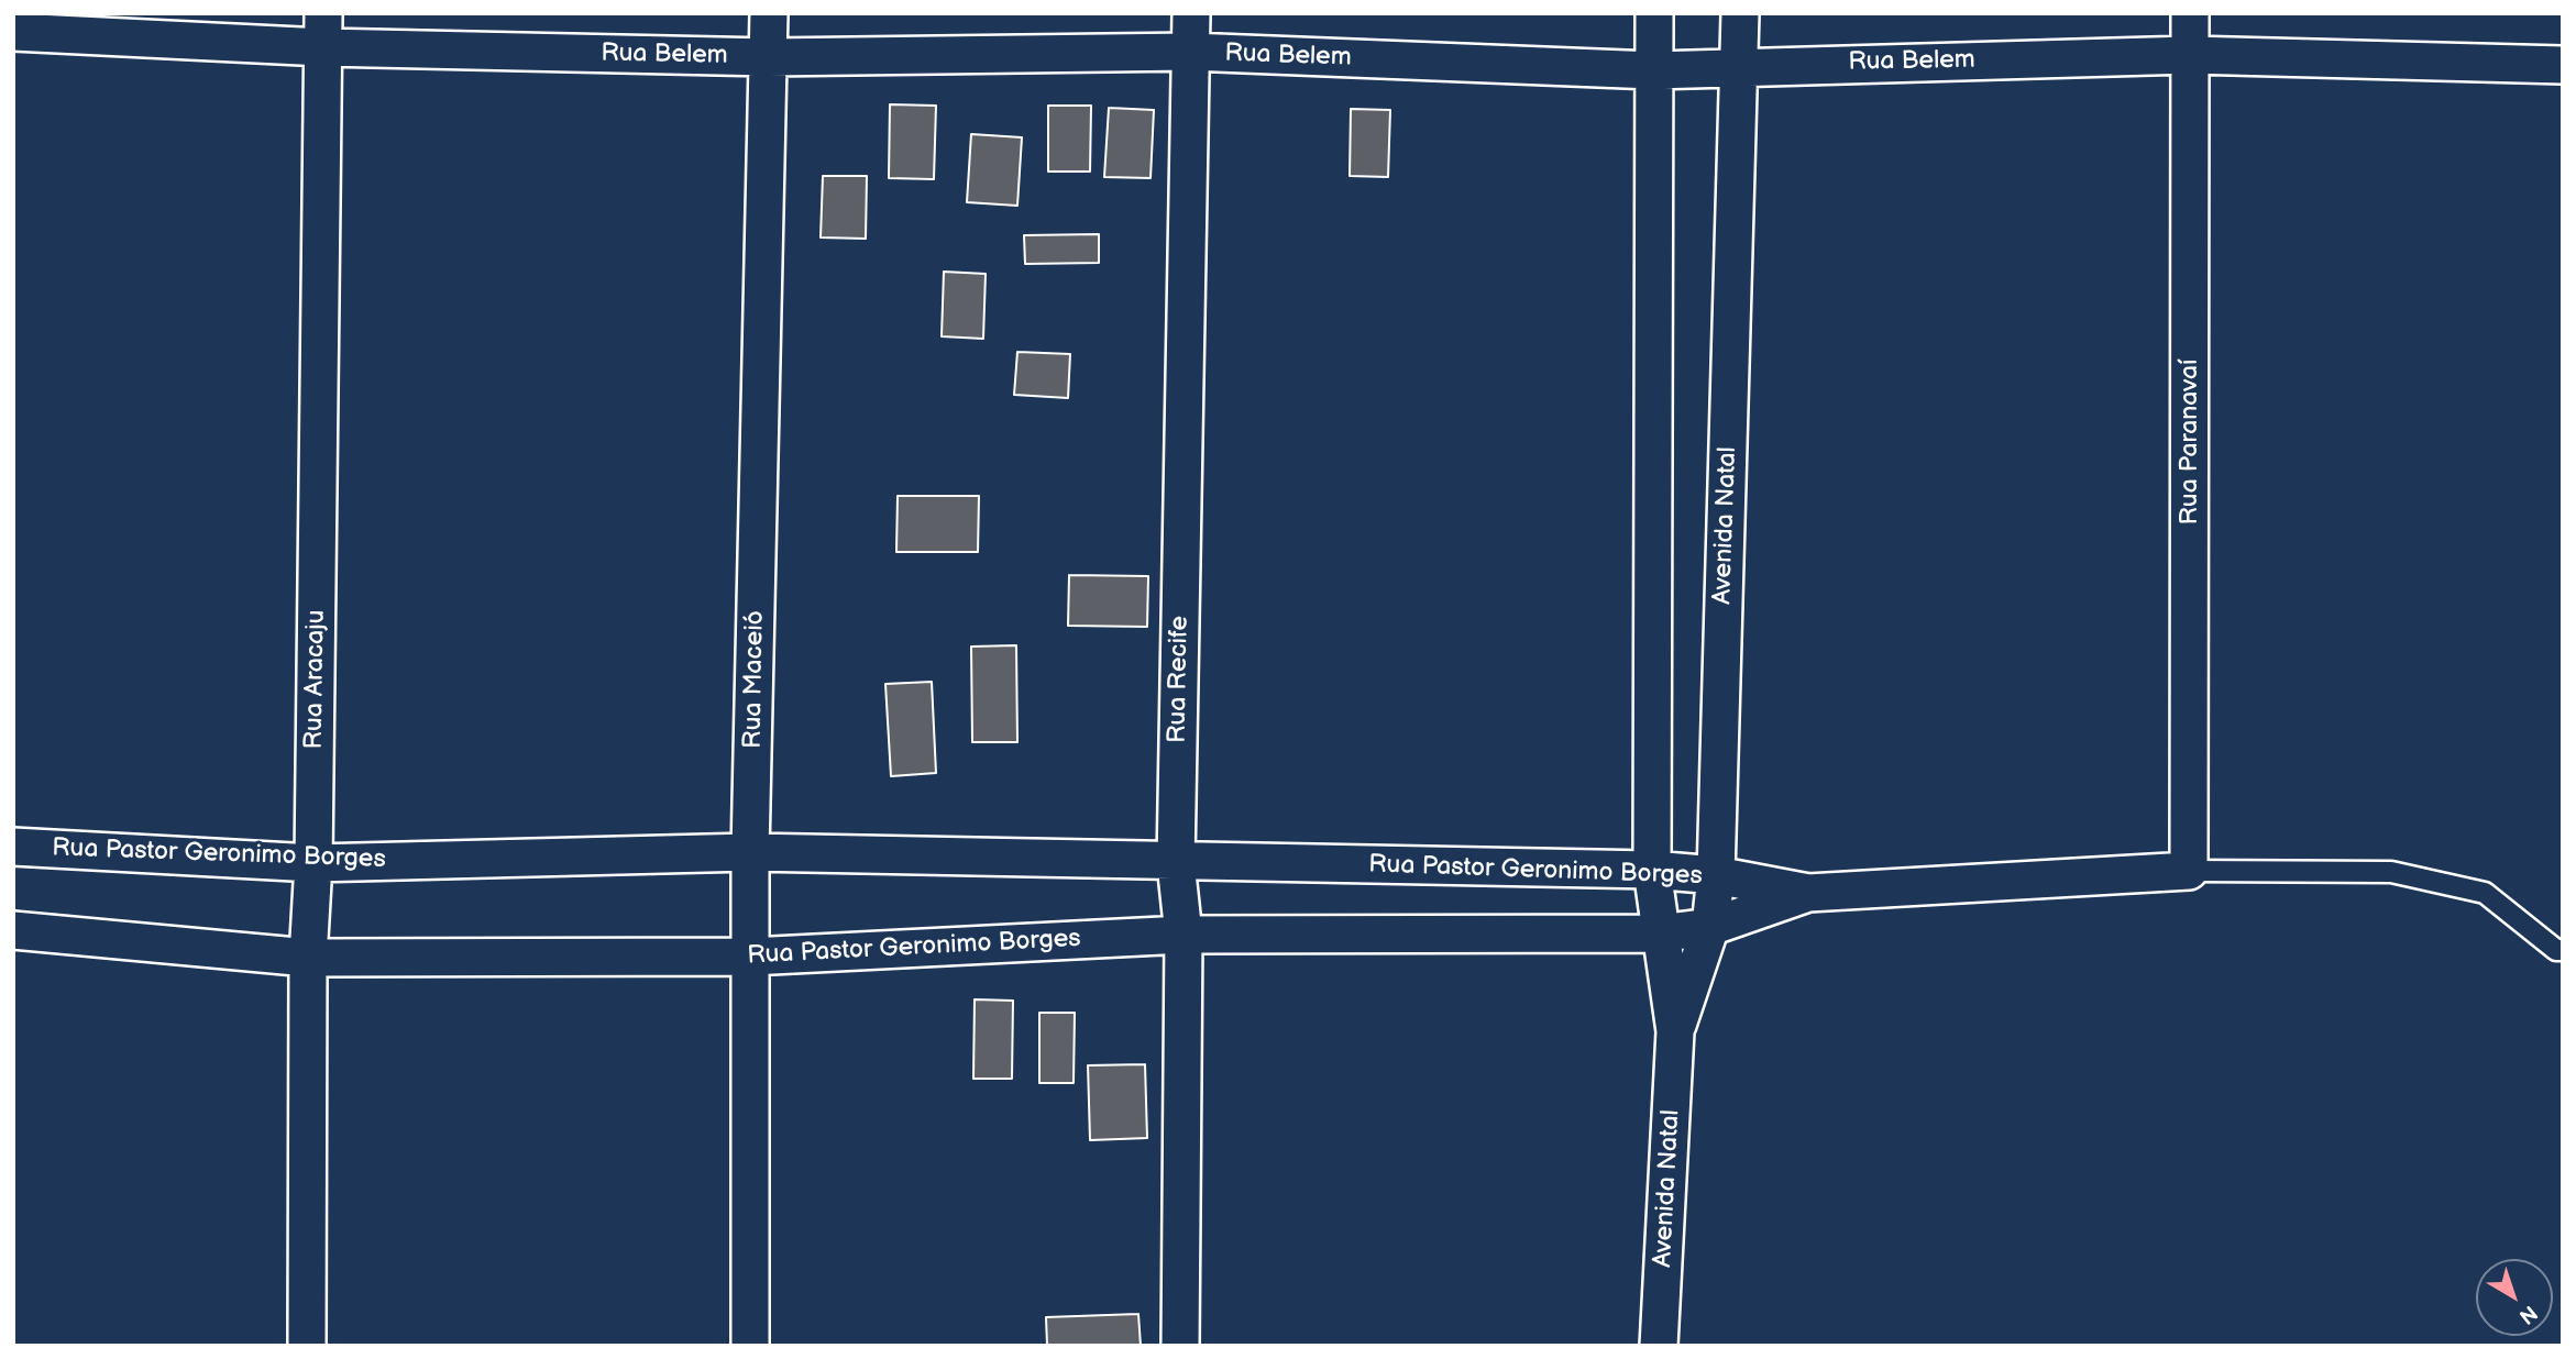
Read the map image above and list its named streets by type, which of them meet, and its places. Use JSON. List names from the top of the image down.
{
  "streets": {
    "street": [
      "Rua Belem",
      "Rua Paranavaí",
      "Avenida Natal",
      "Rua Aracaju",
      "Rua Maceió",
      "Rua Recife",
      "Rua Pastor Geronimo Borges"
    ]
  },
  "crossings": [
    ["Rua Belem", "Rua Paranavaí"],
    ["Rua Belem", "Avenida Natal"],
    ["Rua Belem", "Rua Aracaju"],
    ["Rua Belem", "Rua Maceió"],
    ["Rua Belem", "Rua Recife"],
    ["Rua Paranavaí", "Rua Pastor Geronimo Borges"],
    ["Avenida Natal", "Rua Pastor Geronimo Borges"],
    ["Rua Aracaju", "Rua Pastor Geronimo Borges"],
    ["Rua Maceió", "Rua Pastor Geronimo Borges"],
    ["Rua Recife", "Rua Pastor Geronimo Borges"]
  ],
  "north": "bottom right"
}
